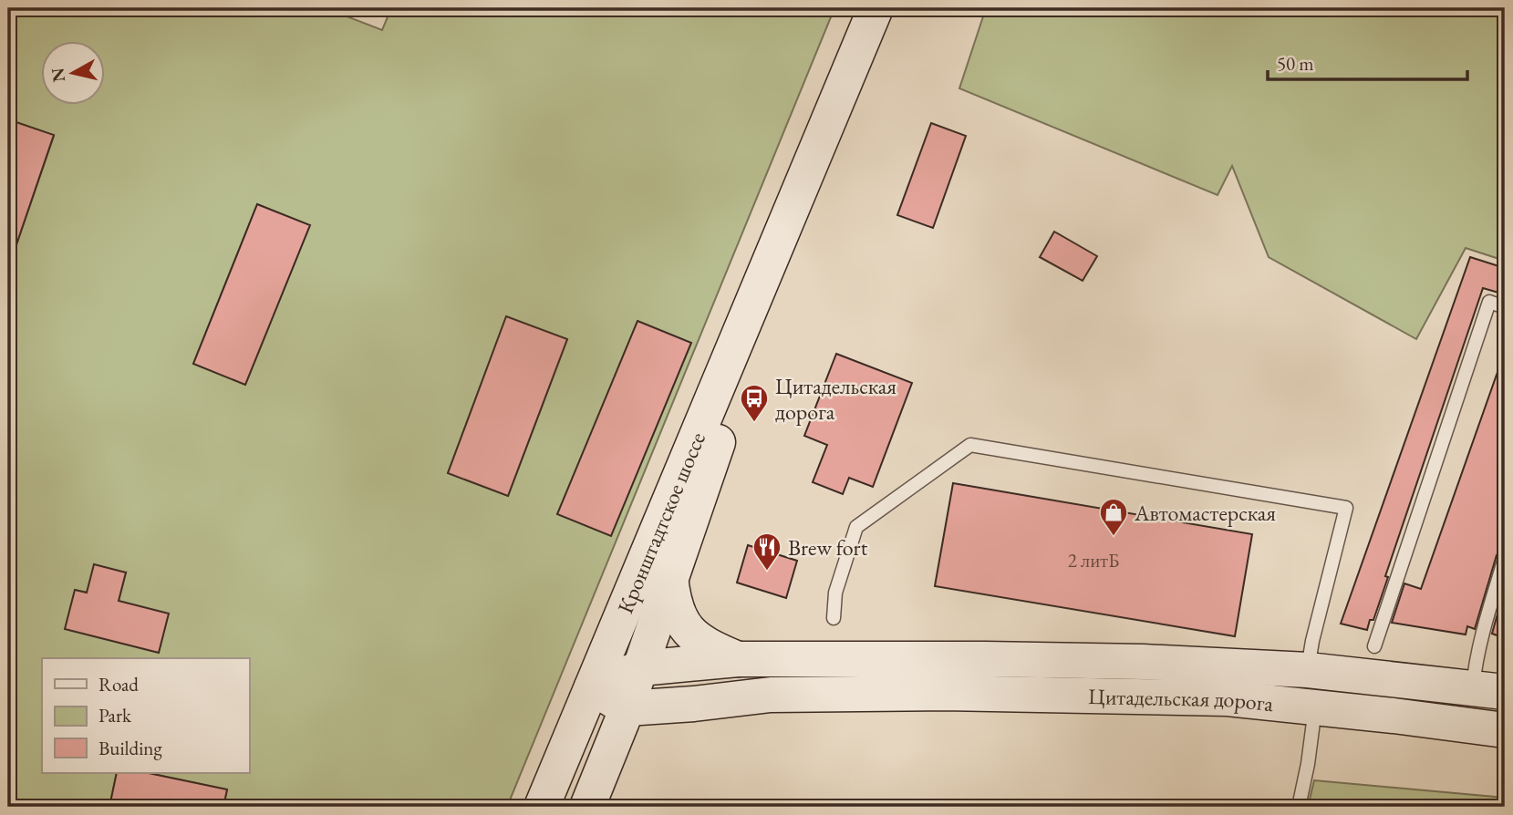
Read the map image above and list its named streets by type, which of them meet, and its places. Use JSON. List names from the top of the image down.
{
  "streets": {
    "street": ["Кронштадтское шоссе", "Цитадельская дорога"]
  },
  "crossings": [
    ["Кронштадтское шоссе", "Цитадельская дорога"]
  ],
  "places": {
    "bus stop": ["Цитадельская дорога"],
    "shop": ["Автомастерская"],
    "restaurant": ["Brew fort"]
  },
  "house_numbers": ["2 литБ"],
  "legend": ["Road", "Park", "Building"],
  "scale_bar": "50 m",
  "north": "left"
}
